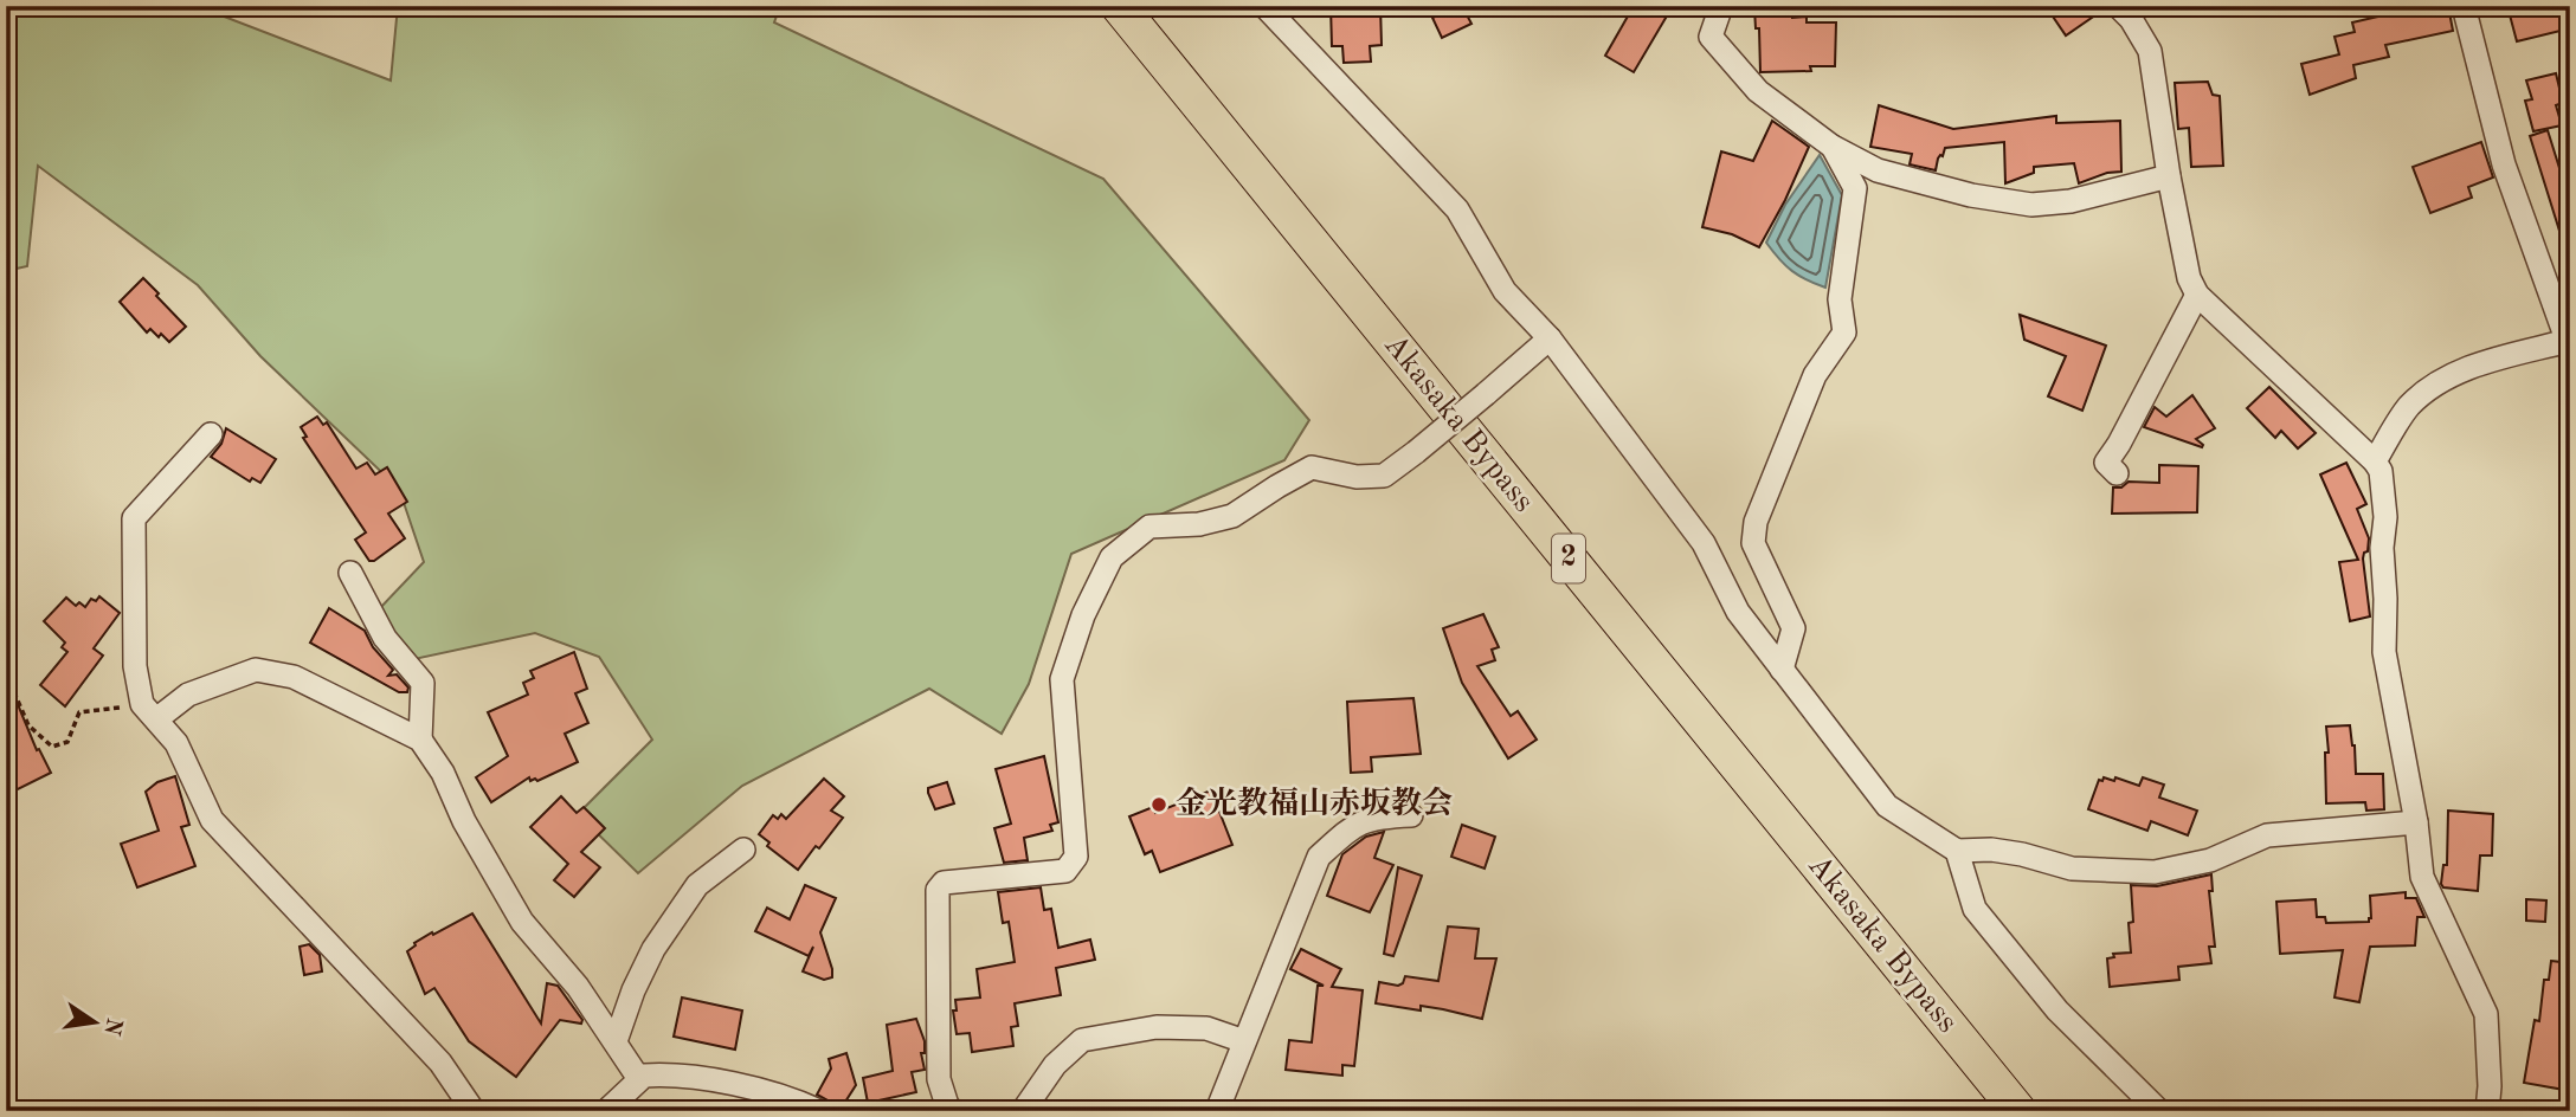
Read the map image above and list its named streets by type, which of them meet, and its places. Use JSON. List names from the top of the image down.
{
  "streets": {
    "highway": ["Akasaka Bypass", "2"]
  },
  "places": ["金光教福山赤坂教会"],
  "north": "right"
}
